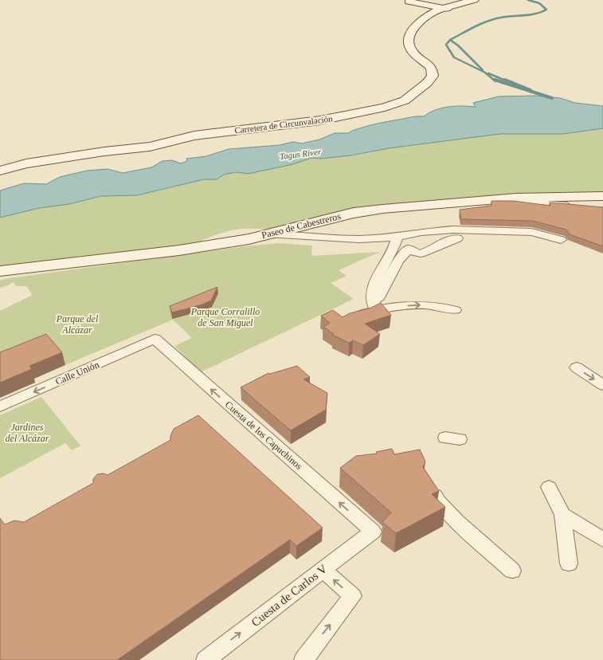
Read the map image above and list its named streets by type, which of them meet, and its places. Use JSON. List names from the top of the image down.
{
  "streets": {
    "main road": ["Carretera de Circunvalación", "Paseo de Cabestreros"],
    "street": ["Calle Unión", "Cuesta de los Capuchinos", "Cuesta de Carlos V"]
  },
  "crossings": [
    ["Calle Unión", "Cuesta de los Capuchinos"],
    ["Cuesta de los Capuchinos", "Cuesta de Carlos V"]
  ],
  "one_way": ["Calle Unión", "Cuesta de los Capuchinos", "Cuesta de Carlos V"],
  "water": ["Tagus River"],
  "parks": ["Parque Corralillo de San Miguel", "Parque del Alcázar", "Jardines del Alcázar"]
}
